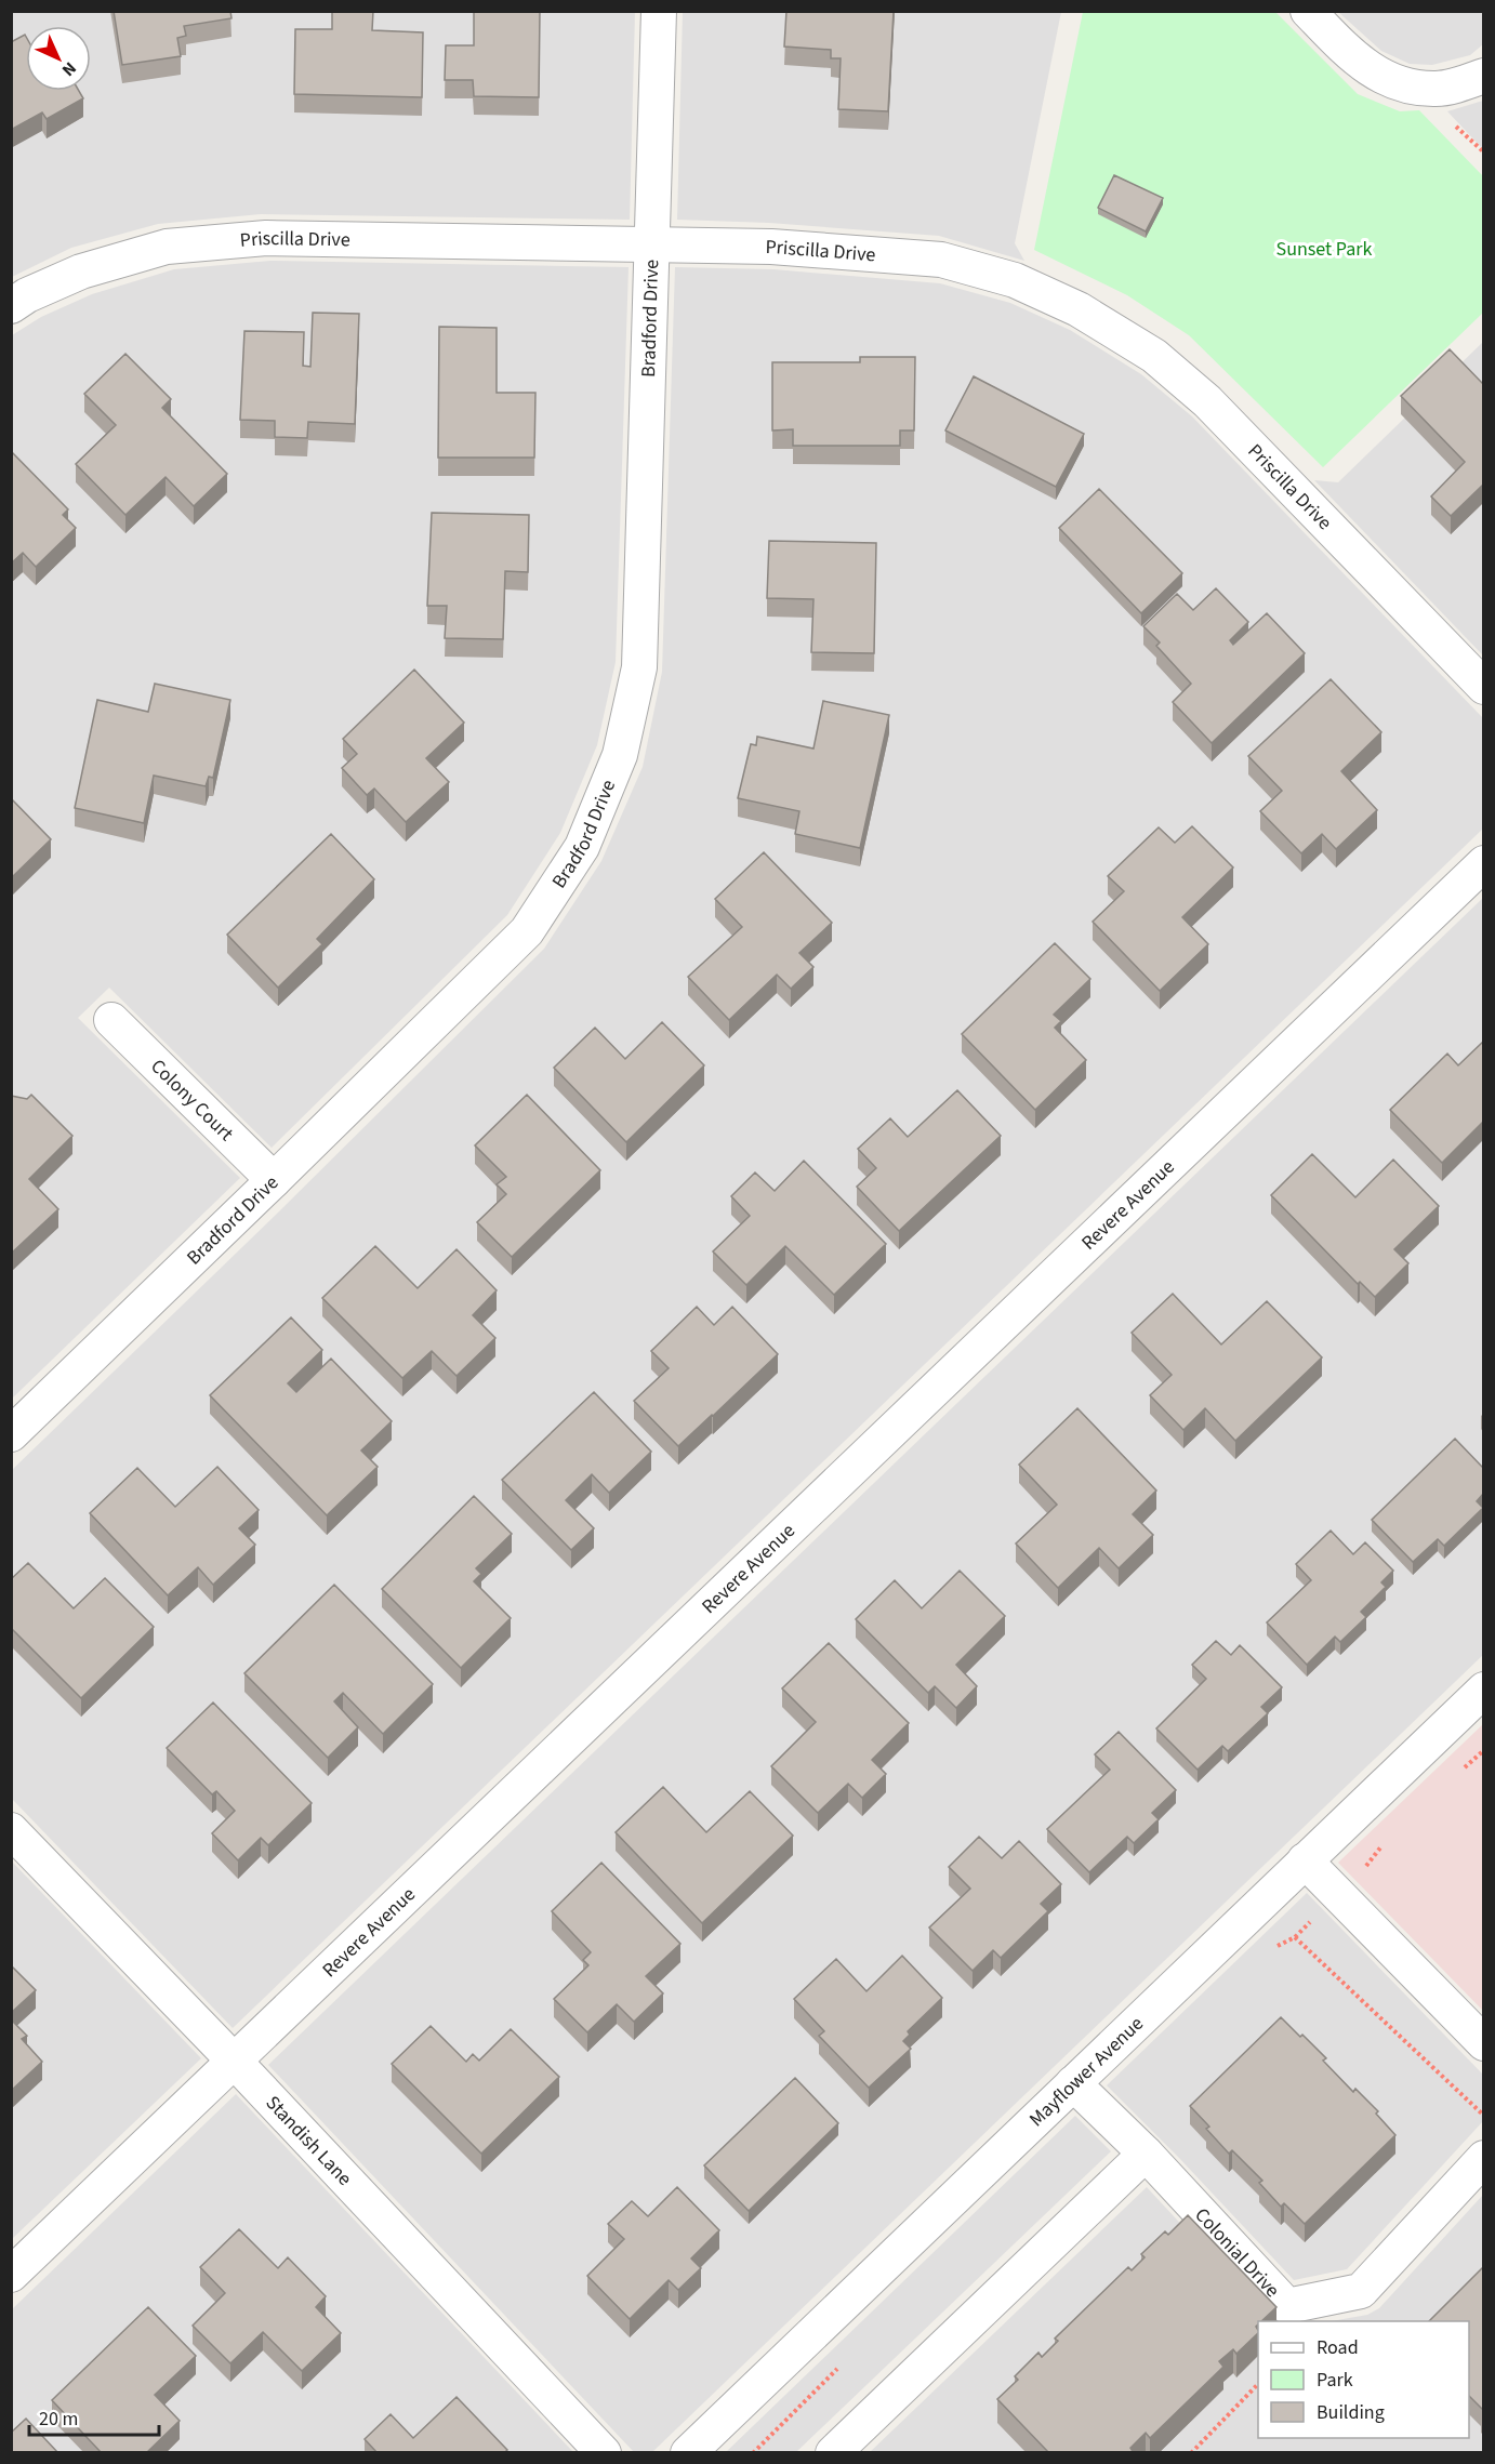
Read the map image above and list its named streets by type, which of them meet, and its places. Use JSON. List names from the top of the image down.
{
  "streets": {
    "street": [
      "Priscilla Drive",
      "Bradford Drive",
      "Colony Court",
      "Revere Avenue",
      "Mayflower Avenue",
      "Standish Lane",
      "Colonial Drive"
    ]
  },
  "crossings": [
    ["Priscilla Drive", "Bradford Drive"],
    ["Bradford Drive", "Colony Court"],
    ["Revere Avenue", "Standish Lane"],
    ["Mayflower Avenue", "Colonial Drive"]
  ],
  "parks": ["Sunset Park"],
  "legend": ["Road", "Park", "Building"],
  "scale_bar": "20 m",
  "north": "bottom right"
}
